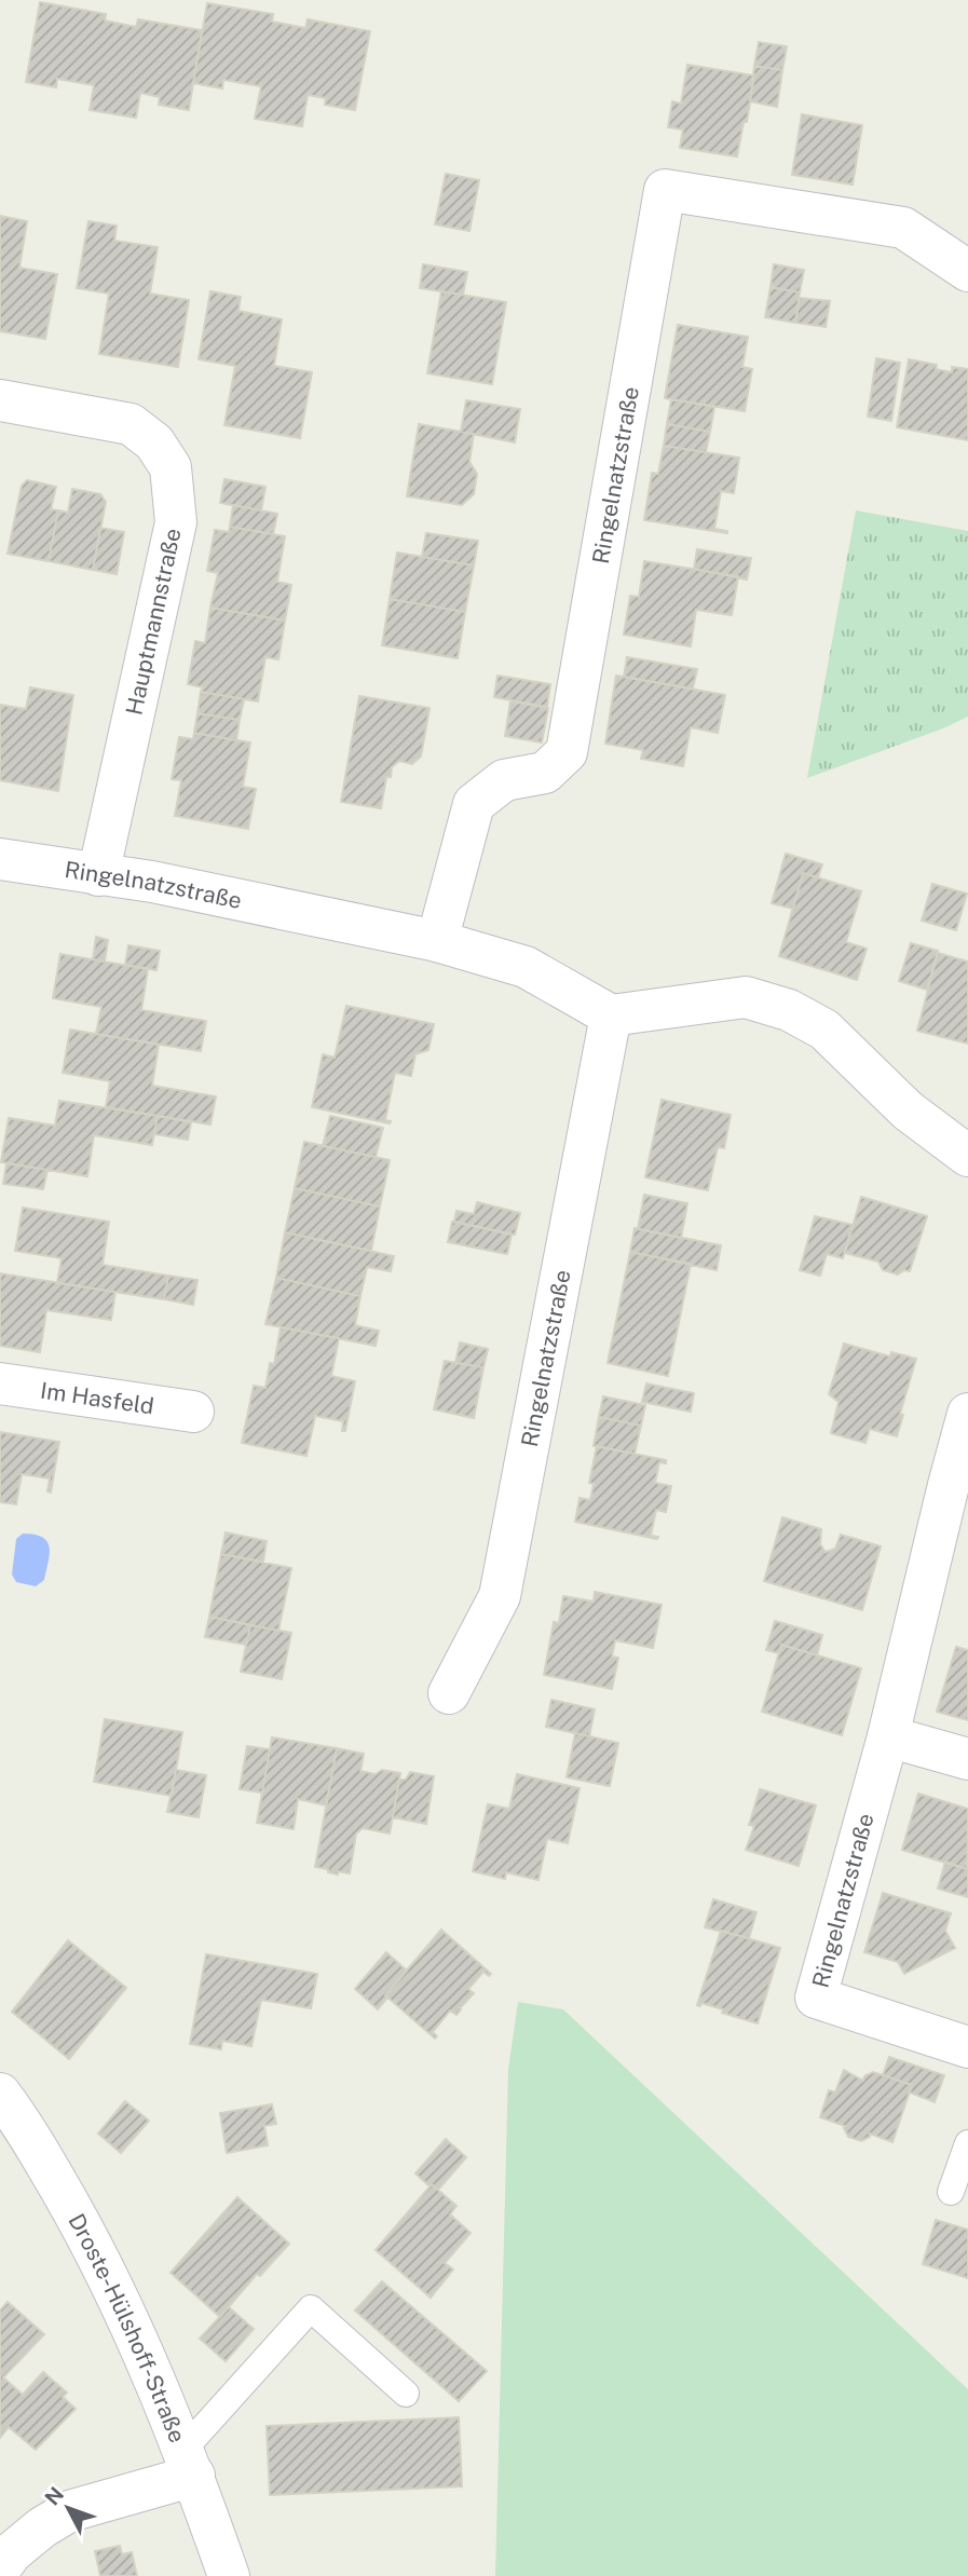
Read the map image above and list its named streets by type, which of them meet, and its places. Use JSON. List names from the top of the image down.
{
  "streets": {
    "street": [
      "Ringelnatzstraße",
      "Hauptmannstraße",
      "Im Hasfeld",
      "Droste-Hülshoff-Straße"
    ]
  },
  "crossings": [
    ["Ringelnatzstraße", "Hauptmannstraße"]
  ],
  "north": "top left"
}
